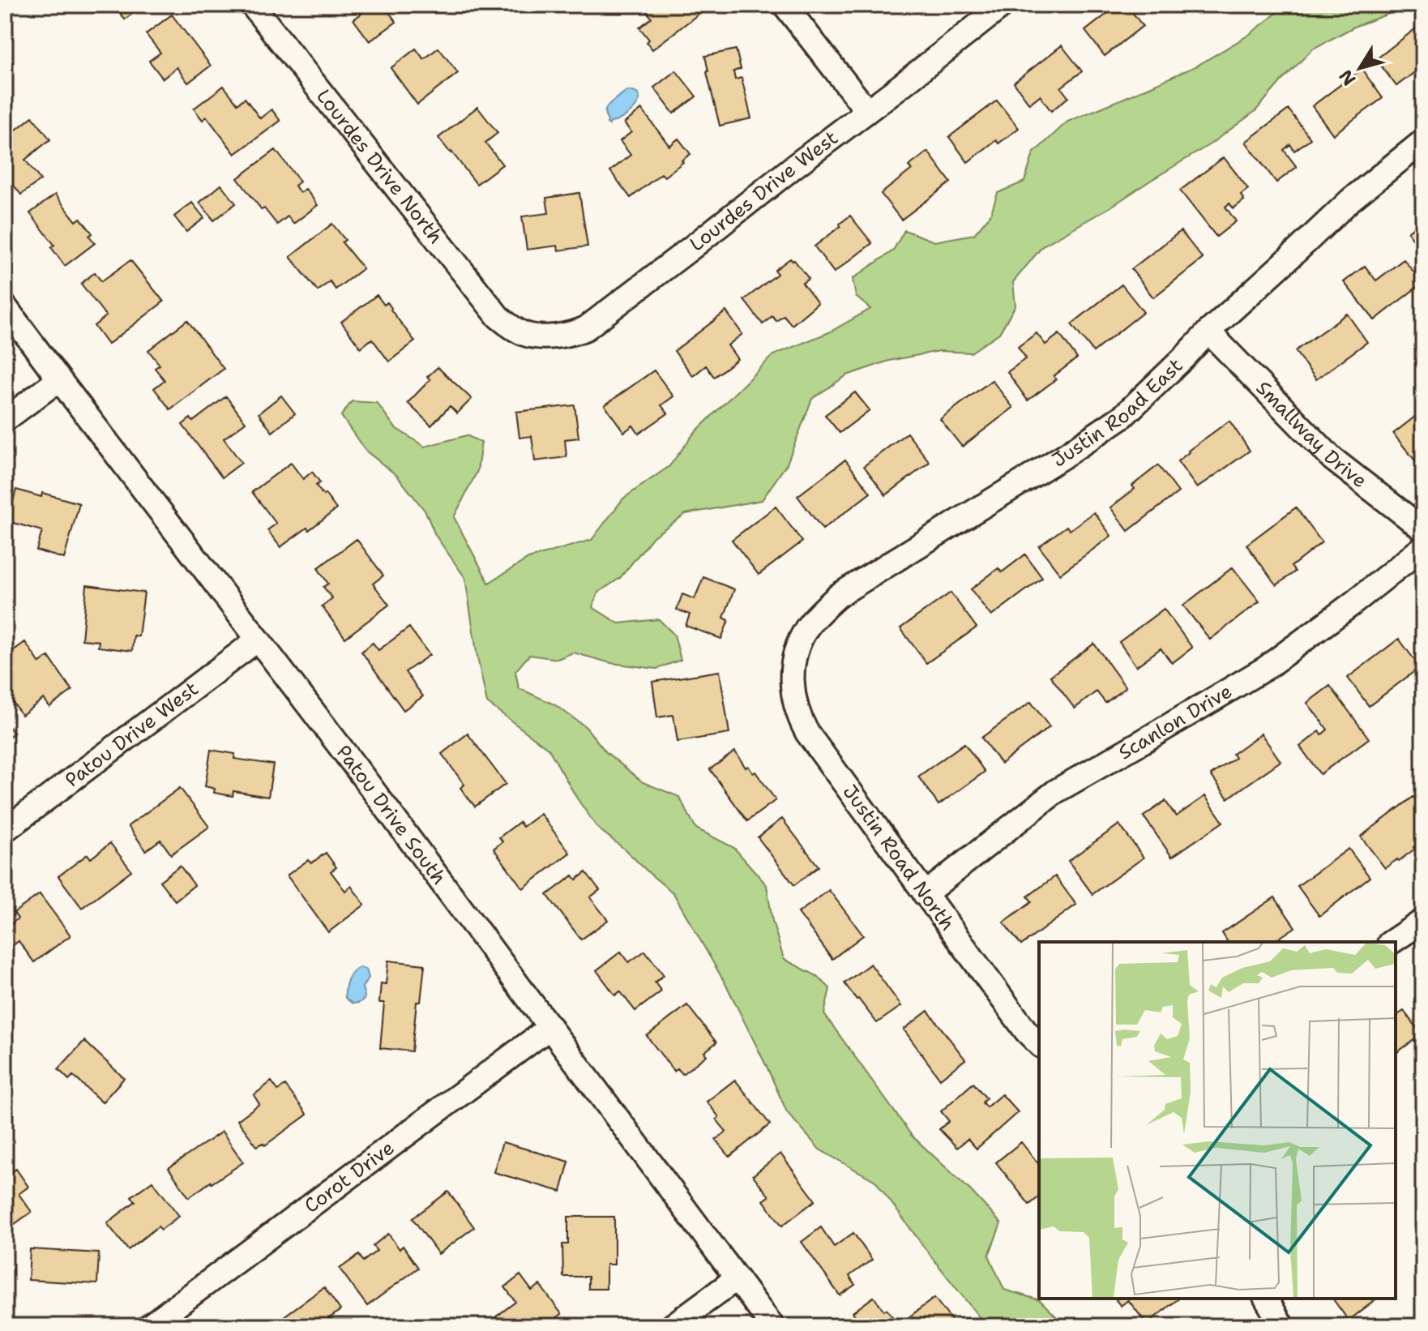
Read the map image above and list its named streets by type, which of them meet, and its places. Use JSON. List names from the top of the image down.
{
  "streets": {
    "street": [
      "Lourdes Drive North",
      "Lourdes Drive West",
      "Justin Road East",
      "Smallway Drive",
      "Scanlon Drive",
      "Patou Drive West",
      "Patou Drive South",
      "Justin Road North",
      "Corot Drive"
    ]
  },
  "crossings": [
    ["Lourdes Drive North", "Lourdes Drive West"],
    ["Justin Road East", "Smallway Drive"],
    ["Justin Road East", "Justin Road North"],
    ["Scanlon Drive", "Justin Road North"],
    ["Patou Drive West", "Patou Drive South"],
    ["Patou Drive South", "Corot Drive"]
  ],
  "north": "bottom left"
}
